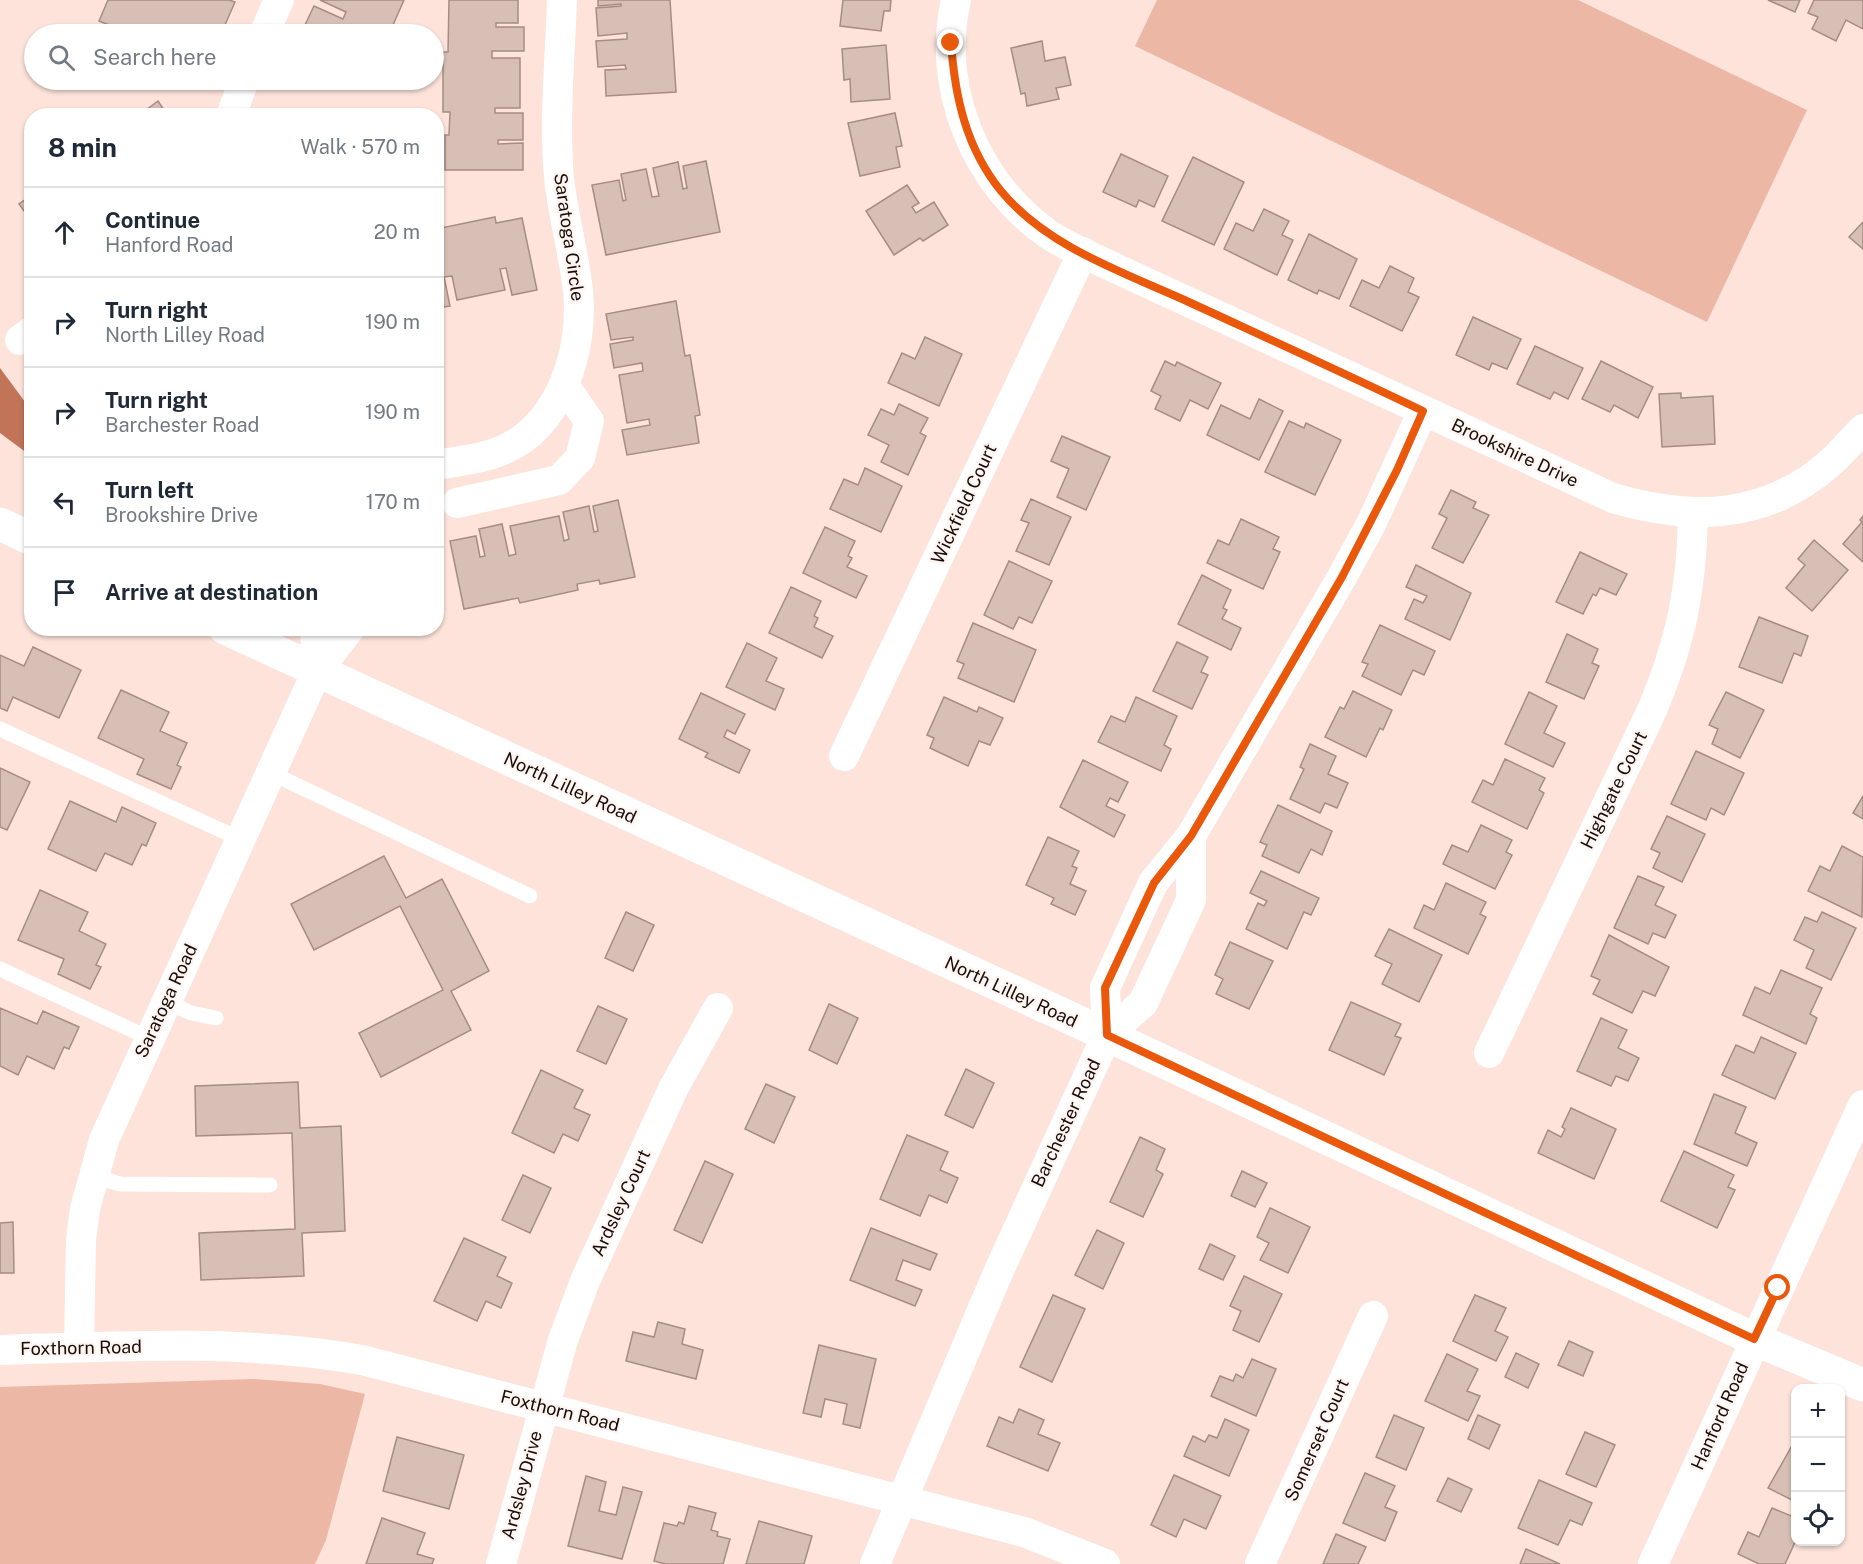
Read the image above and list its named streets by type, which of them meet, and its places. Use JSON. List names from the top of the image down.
{
  "streets": {
    "street": [
      "Saratoga Circle",
      "Brookshire Drive",
      "Wickfield Court",
      "North Lilley Road",
      "Highgate Court",
      "Saratoga Road",
      "Barchester Road",
      "Ardsley Court",
      "Foxthorn Road",
      "Hanford Road",
      "Somerset Court",
      "Ardsley Drive"
    ]
  },
  "crossings": [
    ["Brookshire Drive", "Wickfield Court"],
    ["Brookshire Drive", "Highgate Court"],
    ["Brookshire Drive", "Barchester Road"],
    ["North Lilley Road", "Saratoga Road"],
    ["North Lilley Road", "Barchester Road"],
    ["North Lilley Road", "Hanford Road"],
    ["Saratoga Road", "Foxthorn Road"],
    ["Barchester Road", "Foxthorn Road"],
    ["Ardsley Court", "Foxthorn Road"],
    ["Ardsley Court", "Ardsley Drive"],
    ["Foxthorn Road", "Ardsley Drive"]
  ],
  "page": {
    "search": "Search here",
    "heading": ["8 min", "Walk · 570 m"],
    "list": [
      ["Continue", "Hanford Road", "20 m"],
      ["Turn right", "North Lilley Road", "190 m"],
      ["Turn right", "Barchester Road", "190 m"],
      ["Turn left", "Brookshire Drive", "170 m"],
      "Arrive at destination"
    ],
    "map_buttons": ["+", "−"]
  }
}
